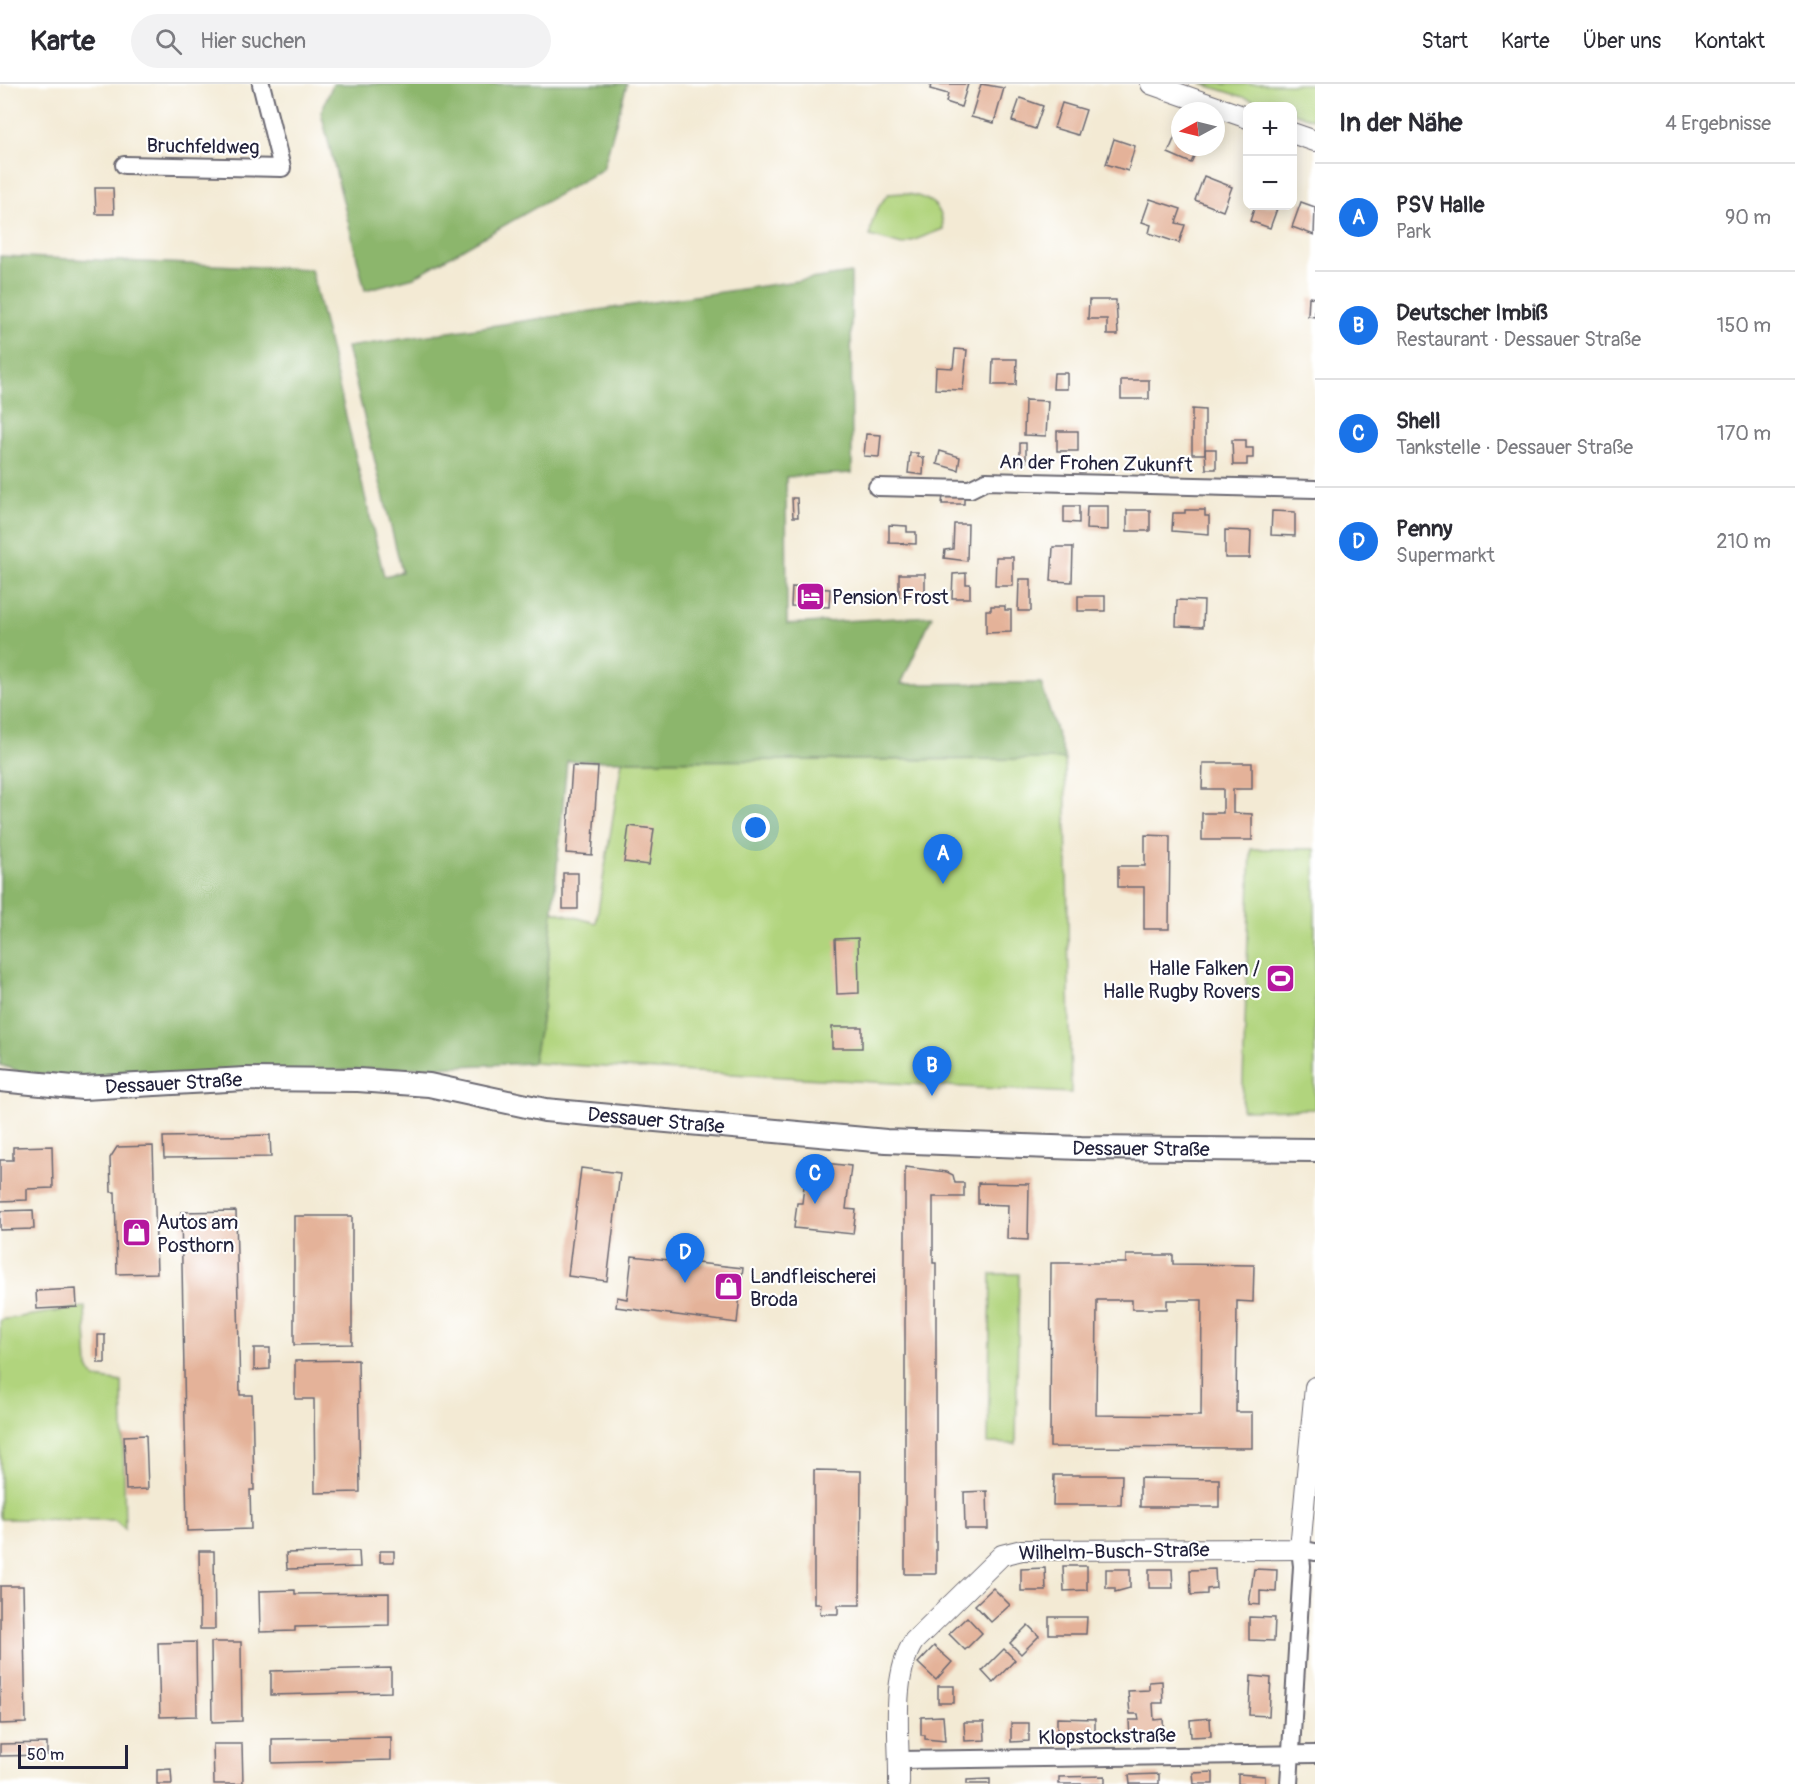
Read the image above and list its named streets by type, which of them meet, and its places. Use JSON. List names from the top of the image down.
{
  "streets": {
    "main road": ["Dessauer Straße"],
    "street": [
      "Bruchfeldweg",
      "An der Frohen Zukunft",
      "Wilhelm-Busch-Straße",
      "Klopstockstraße"
    ]
  },
  "crossings": [
    ["Wilhelm-Busch-Straße", "Klopstockstraße"]
  ],
  "places": {
    "hotel": ["Pension Frost"],
    "sports": ["Halle Falken / Halle Rugby Rovers"],
    "shop": ["Autos am Posthorn", "Landfleischerei Broda"]
  },
  "scale_bar": "50 m",
  "north": "left",
  "page": {
    "header": "Karte",
    "search": "Hier suchen",
    "nav": [
      "Start",
      "Karte",
      "Über uns",
      "Kontakt"
    ],
    "heading": ["In der Nähe", "4 Ergebnisse"],
    "map_buttons": ["+", "−"],
    "list": [
      {
        "mark": "A",
        "name": "PSV Halle",
        "note": "Park",
        "value": "90 m"
      },
      {
        "mark": "B",
        "name": "Deutscher Imbiß",
        "note": "Restaurant · Dessauer Straße",
        "value": "150 m"
      },
      {
        "mark": "C",
        "name": "Shell",
        "note": "Tankstelle · Dessauer Straße",
        "value": "170 m"
      },
      {
        "mark": "D",
        "name": "Penny",
        "note": "Supermarkt",
        "value": "210 m"
      }
    ],
    "pins": [
      "A",
      "B",
      "C",
      "D"
    ],
    "scale": "50 m"
  }
}
